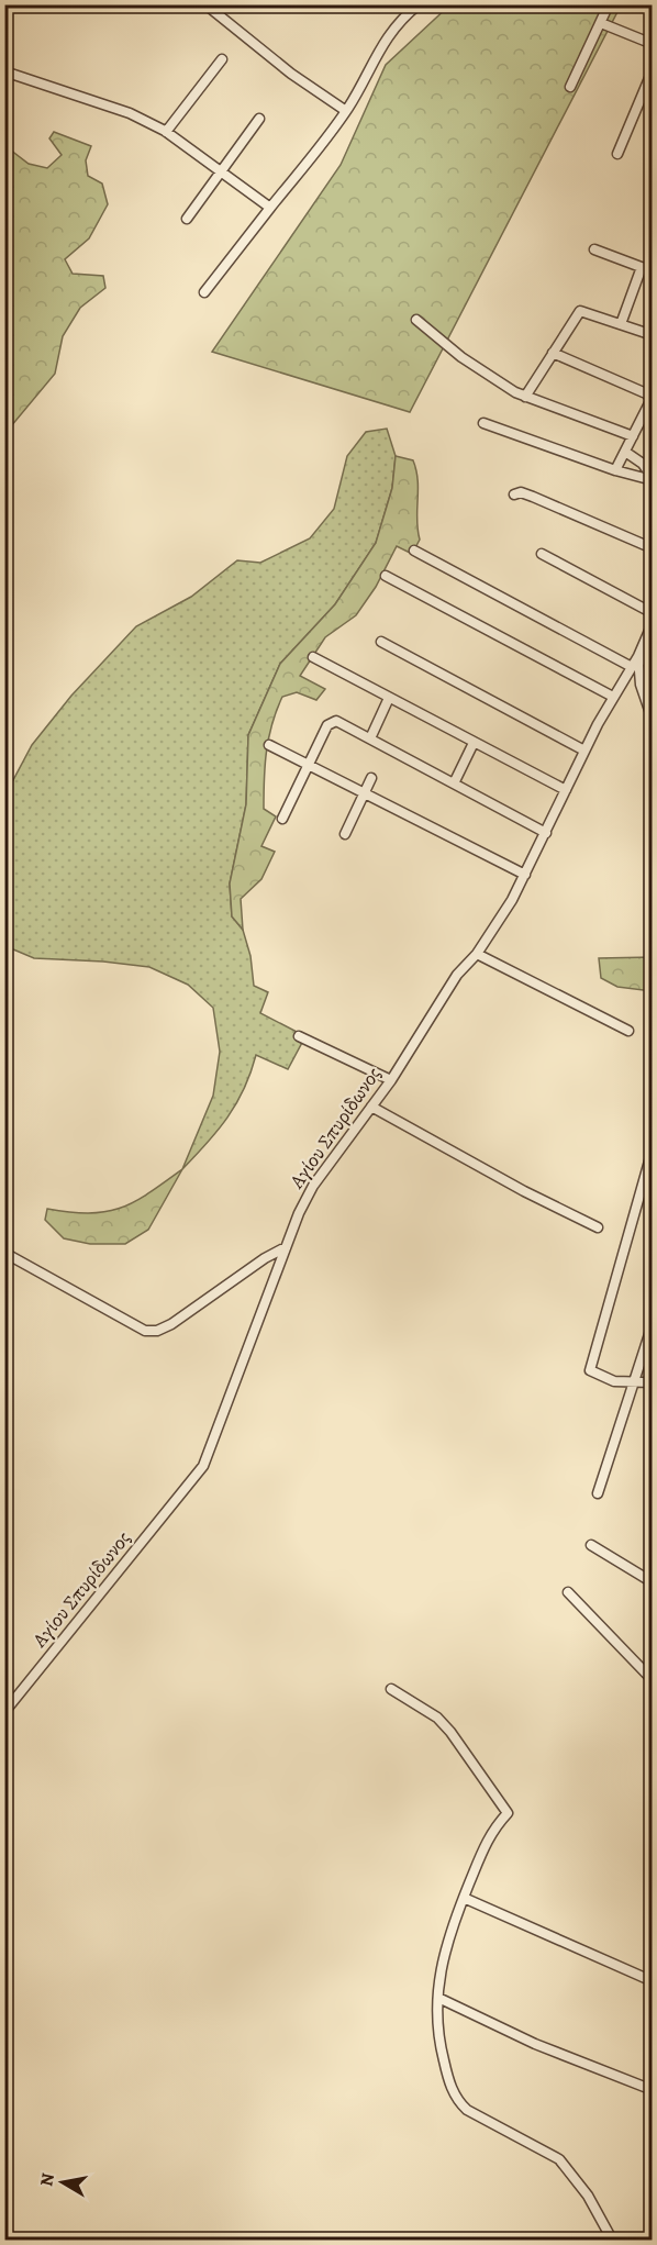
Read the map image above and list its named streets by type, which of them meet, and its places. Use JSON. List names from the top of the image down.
{
  "streets": {
    "street": ["Αγίου Σπυρίδωνος"]
  },
  "north": "left"
}
